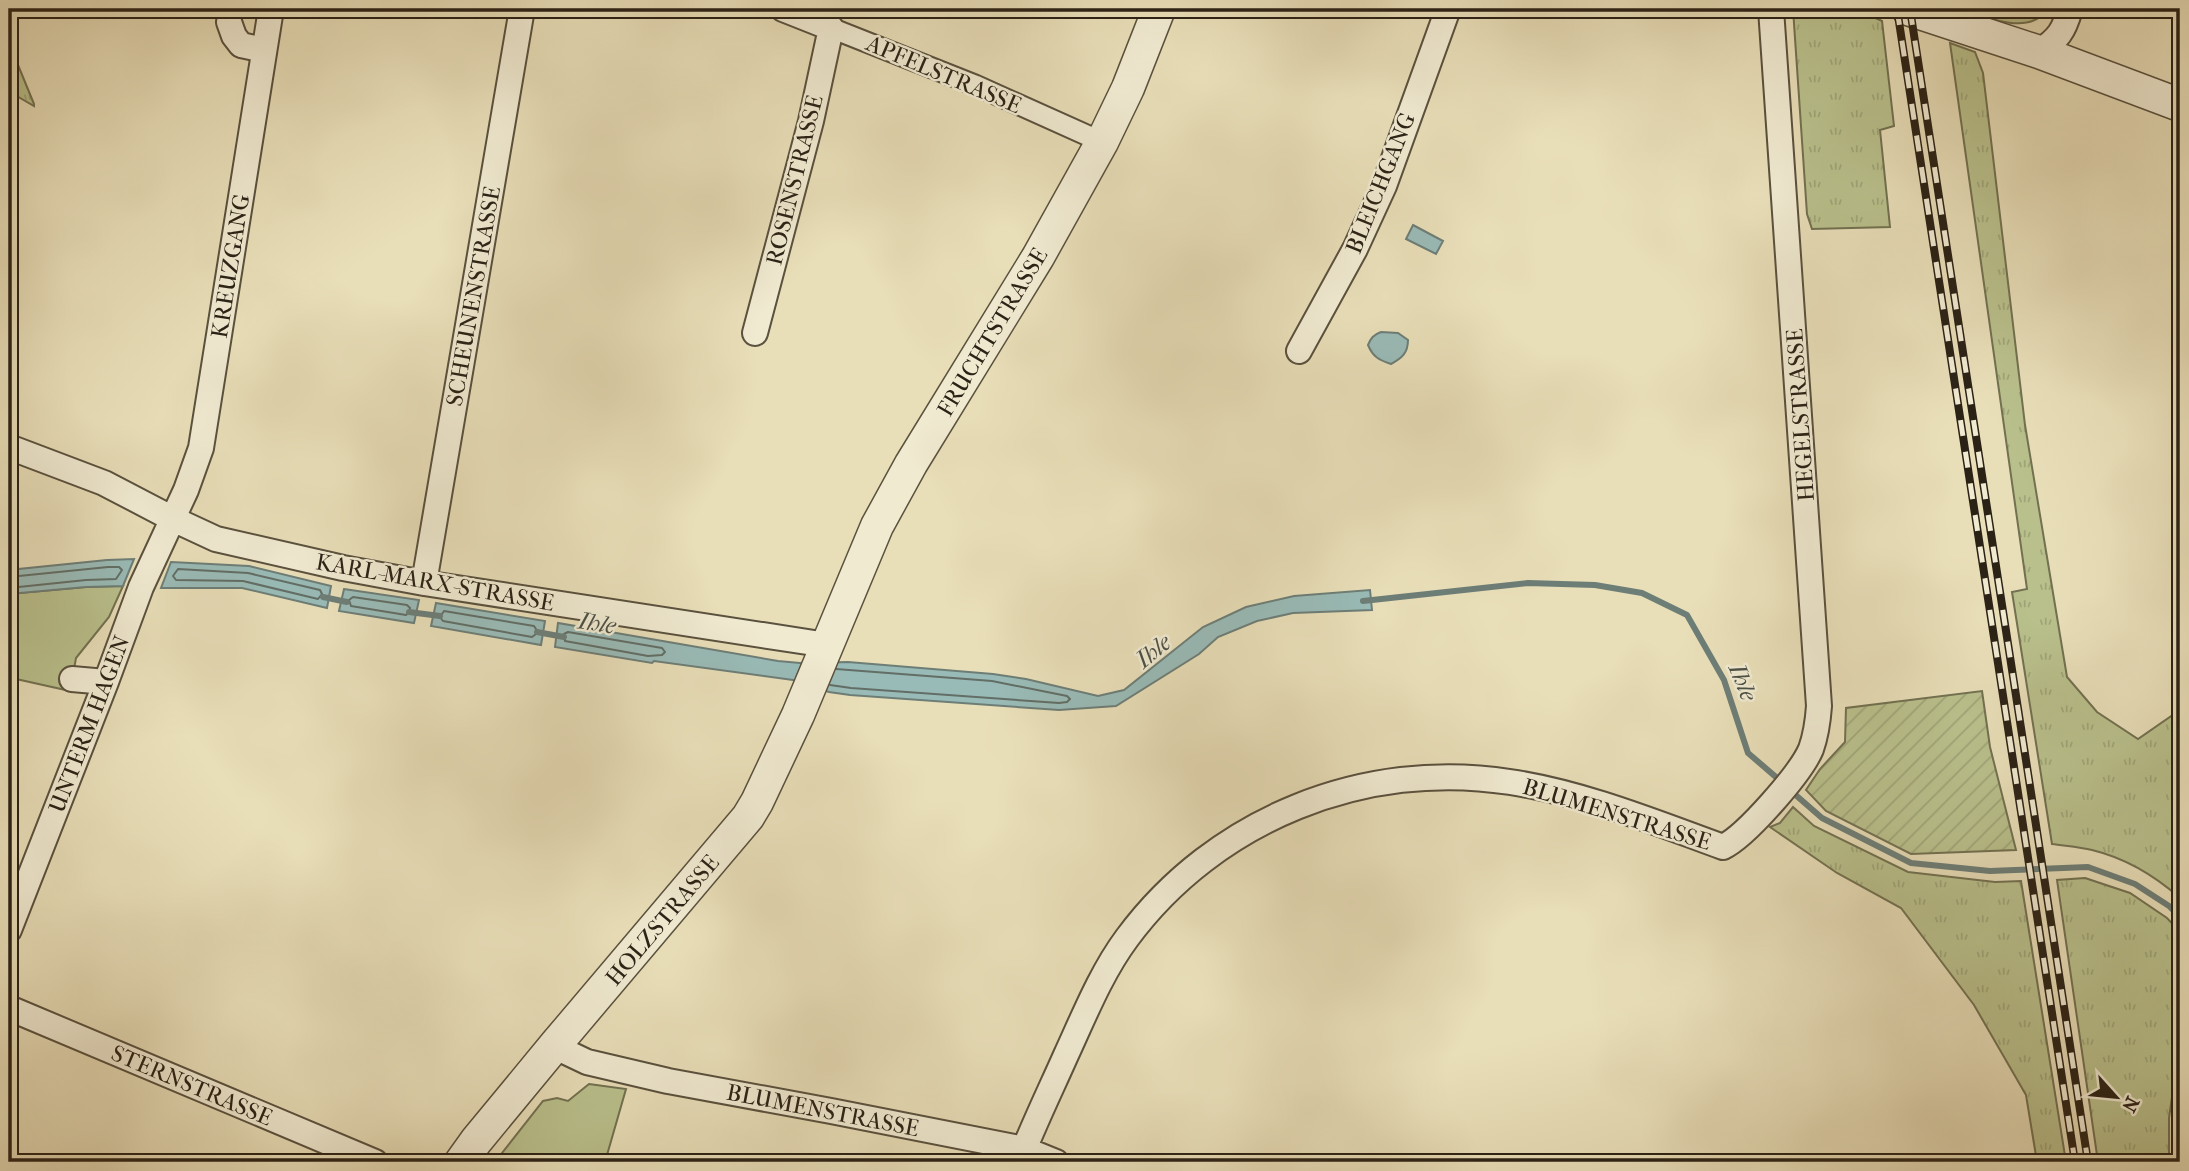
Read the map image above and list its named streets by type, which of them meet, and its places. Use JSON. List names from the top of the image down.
{
  "streets": {
    "street": [
      "APFELSTRASSE",
      "ROSENSTRASSE",
      "BLEICHGANG",
      "KREUZGANG",
      "SCHEUNENSTRASSE",
      "FRUCHTSTRASSE",
      "HEGELSTRASSE",
      "KARL-MARX-STRASSE",
      "UNTERM HAGEN",
      "BLUMENSTRASSE",
      "HOLZSTRASSE",
      "STERNSTRASSE"
    ]
  },
  "crossings": [
    ["APFELSTRASSE", "ROSENSTRASSE"],
    ["APFELSTRASSE", "FRUCHTSTRASSE"],
    ["KREUZGANG", "KARL-MARX-STRASSE"],
    ["KREUZGANG", "UNTERM HAGEN"],
    ["SCHEUNENSTRASSE", "KARL-MARX-STRASSE"],
    ["FRUCHTSTRASSE", "KARL-MARX-STRASSE"],
    ["FRUCHTSTRASSE", "HOLZSTRASSE"],
    ["HEGELSTRASSE", "BLUMENSTRASSE"],
    ["KARL-MARX-STRASSE", "UNTERM HAGEN"],
    ["KARL-MARX-STRASSE", "HOLZSTRASSE"],
    ["BLUMENSTRASSE", "HOLZSTRASSE"]
  ],
  "water": ["Ihle"],
  "north": "bottom right"
}
